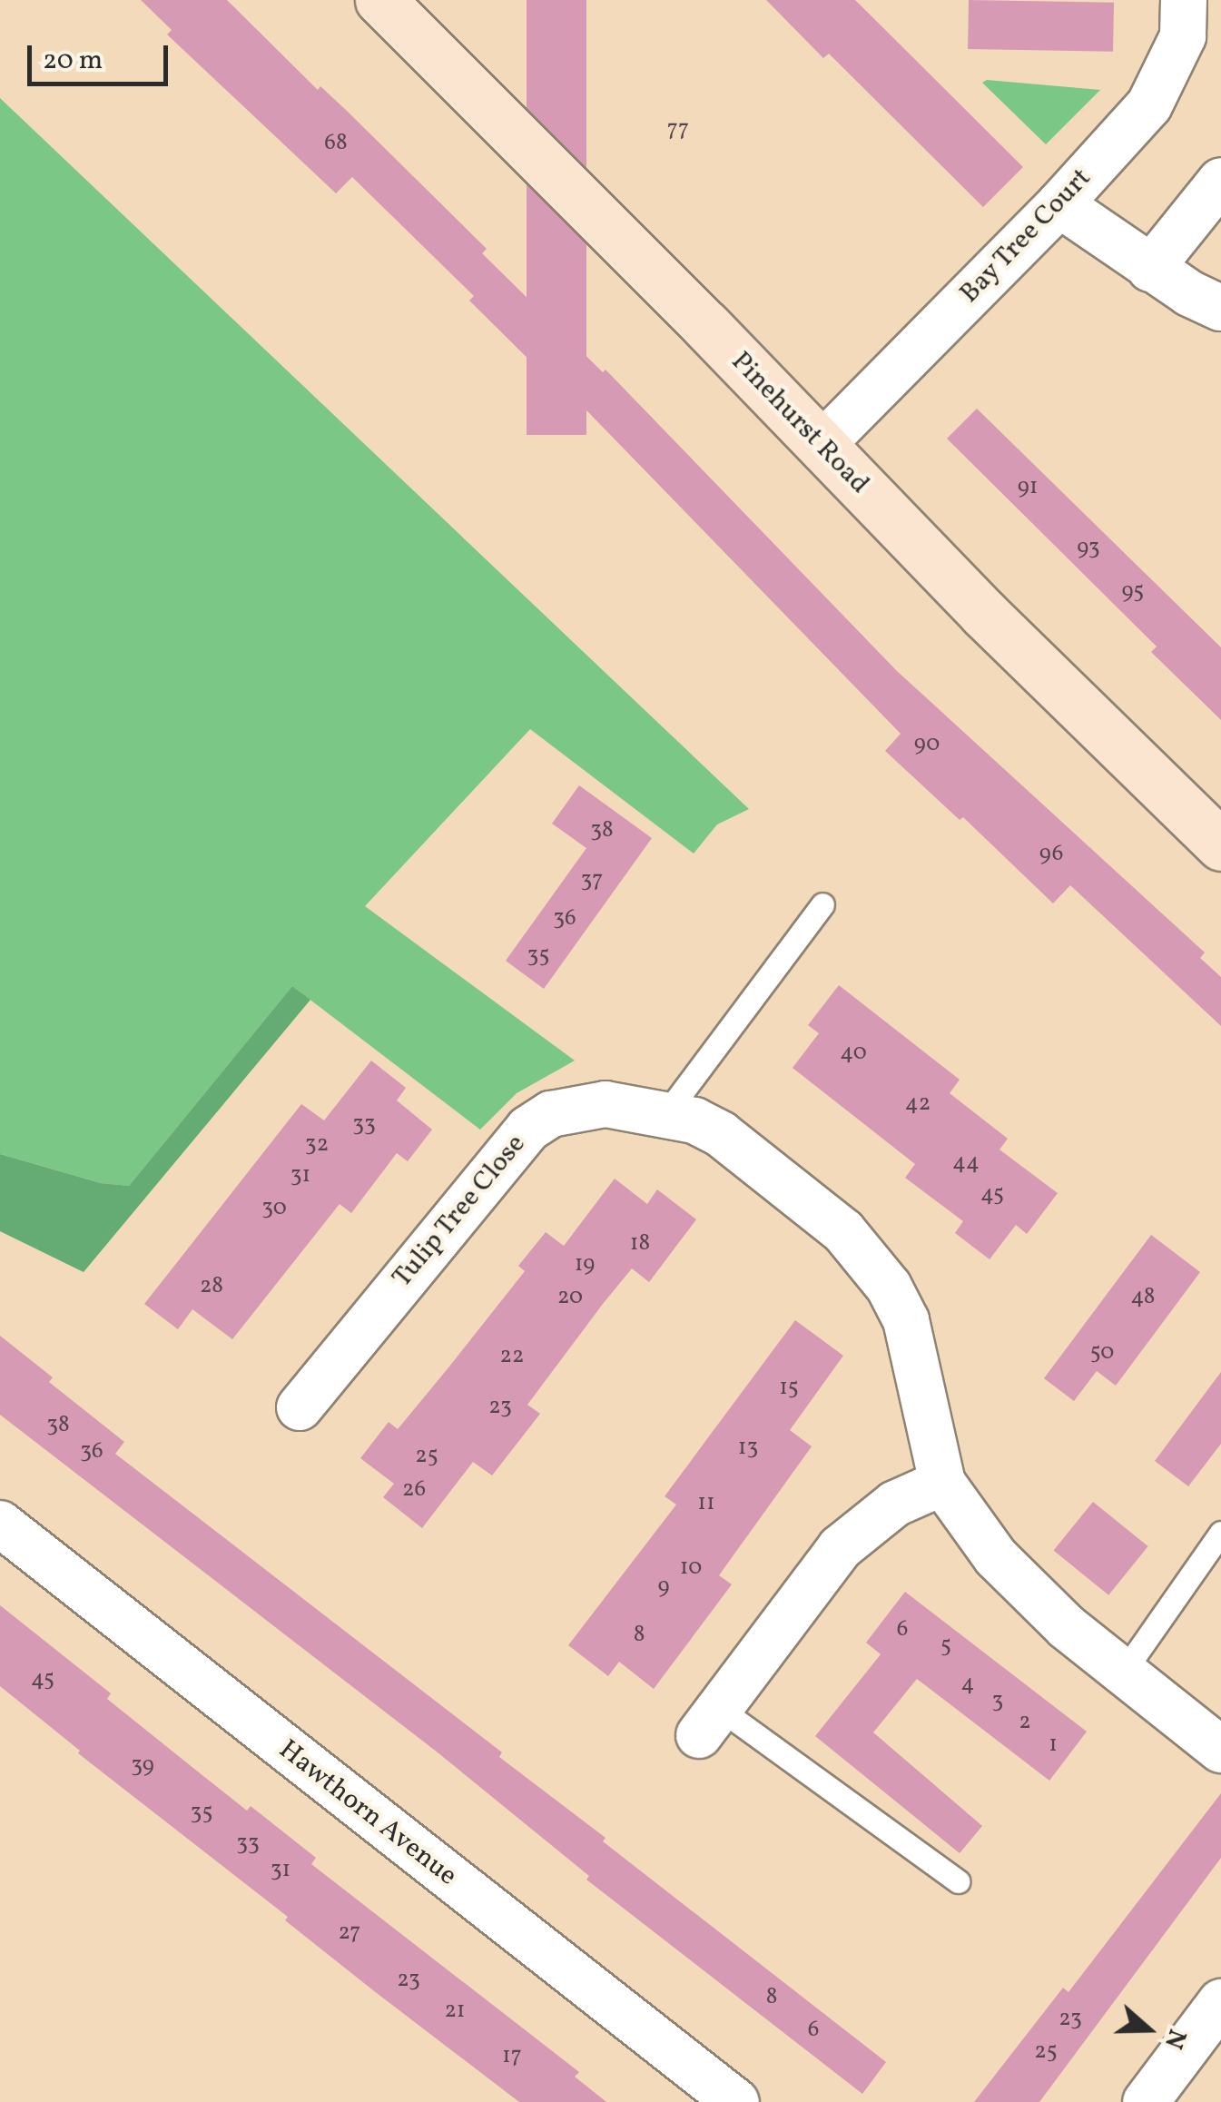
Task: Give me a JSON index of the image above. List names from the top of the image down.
{
  "streets": {
    "street": [
      "Bay Tree Court",
      "Pinehurst Road",
      "Tulip Tree Close",
      "Hawthorn Avenue"
    ]
  },
  "crossings": [
    ["Bay Tree Court", "Pinehurst Road"]
  ],
  "house_numbers": [
    "77",
    "68",
    "91",
    "93",
    "95",
    "90",
    "38",
    "96",
    "37",
    "36",
    "35",
    "40",
    "42",
    "33",
    "32",
    "44",
    "31",
    "45",
    "30",
    "18",
    "19",
    "28",
    "20",
    "48",
    "50",
    "22",
    "15",
    "23",
    "38",
    "13",
    "36",
    "25",
    "26",
    "11",
    "10",
    "9",
    "6",
    "8",
    "5",
    "45",
    "4",
    "3",
    "2",
    "1",
    "39",
    "35",
    "33",
    "31",
    "27",
    "23",
    "8",
    "21",
    "23",
    "6",
    "25",
    "17"
  ],
  "scale_bar": "20 m",
  "north": "right"
}
